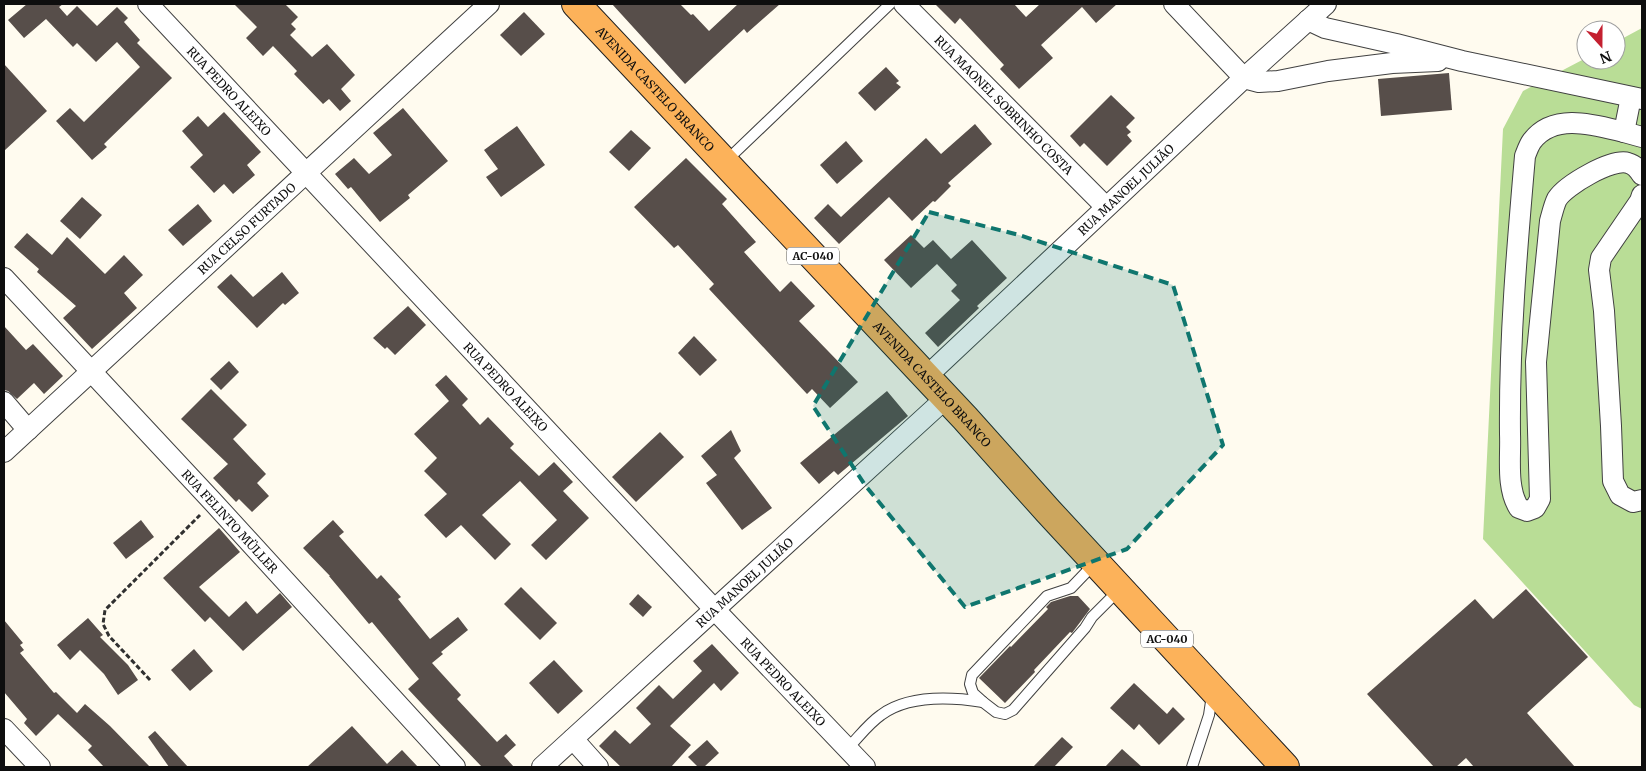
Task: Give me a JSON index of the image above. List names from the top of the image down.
{
  "streets": {
    "highway": ["AVENIDA CASTELO BRANCO", "AC-040"],
    "street": [
      "RUA PEDRO ALEIXO",
      "RUA MAONEL SOBRINHO COSTA",
      "RUA MANOEL JULIÃO",
      "RUA CELSO FURTADO",
      "RUA FELINTO MÜLLER"
    ]
  },
  "crossings": [
    ["AVENIDA CASTELO BRANCO", "RUA MANOEL JULIÃO"],
    ["RUA PEDRO ALEIXO", "RUA MANOEL JULIÃO"],
    ["RUA PEDRO ALEIXO", "RUA CELSO FURTADO"],
    ["RUA MAONEL SOBRINHO COSTA", "RUA MANOEL JULIÃO"],
    ["RUA CELSO FURTADO", "RUA FELINTO MÜLLER"]
  ],
  "north": "bottom"
}
